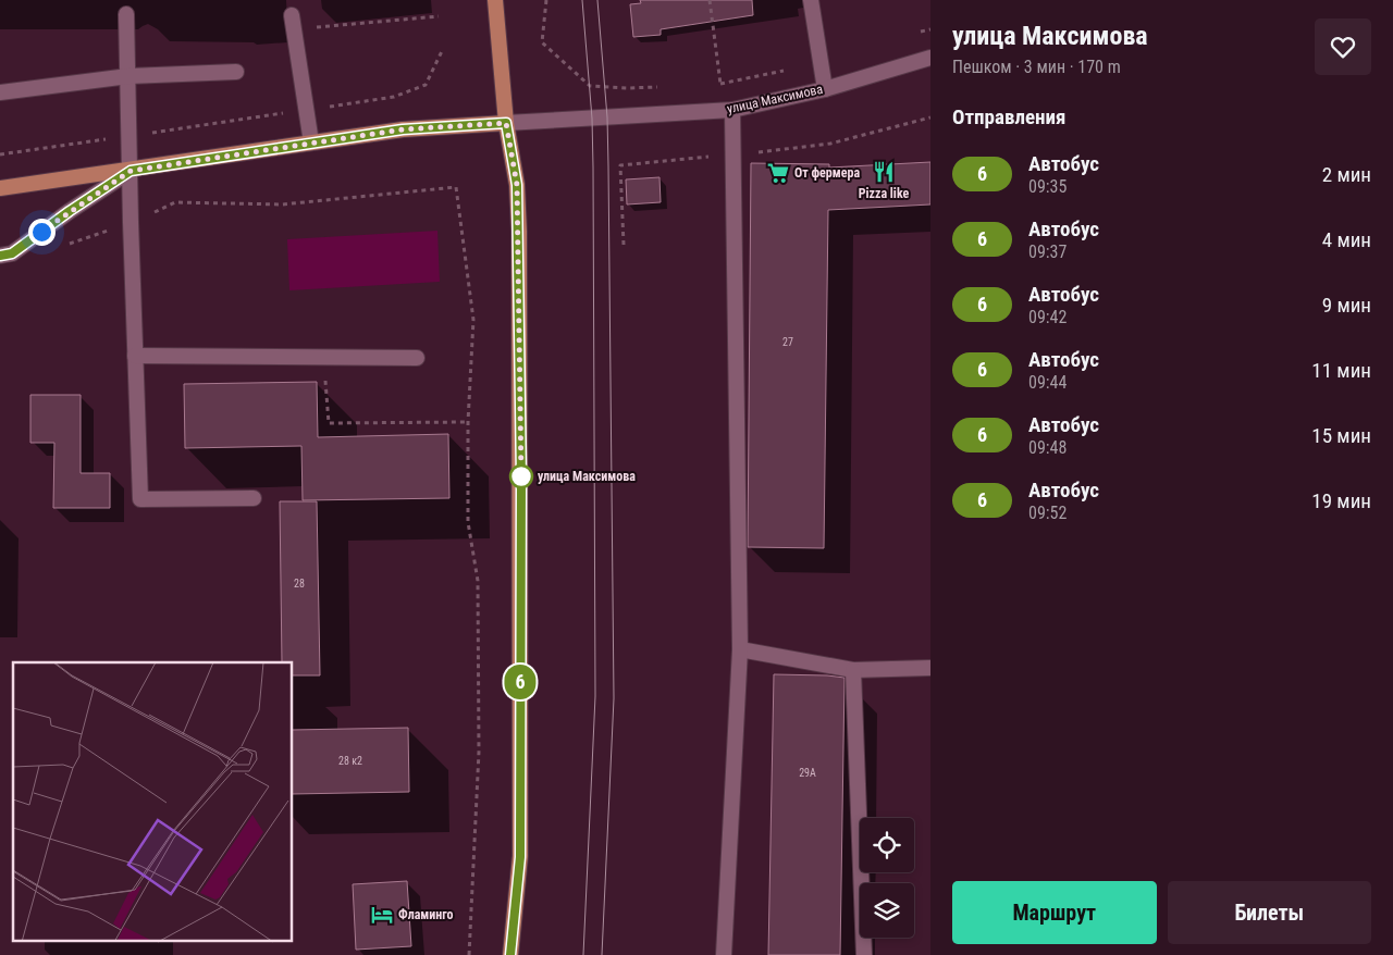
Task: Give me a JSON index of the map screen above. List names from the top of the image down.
{
  "streets": {
    "main road": ["улица Максимова"]
  },
  "places": {
    "restaurant": ["Pizza like"],
    "supermarket": ["От фермера"],
    "other": ["улица Максимова"],
    "hotel": ["Фламинго"]
  },
  "lines": ["bus line 6"],
  "house_numbers": [
    "27",
    "28",
    "28 к2",
    "29А"
  ],
  "page": {
    "on_map": "6",
    "heading": [
      ["улица Максимова", "Пешком · 3 мин · 170 m"],
      "Отправления"
    ],
    "list": [
      {
        "mark": "6",
        "name": "Автобус",
        "note": "09:35",
        "value": "2 мин"
      },
      {
        "mark": "6",
        "name": "Автобус",
        "note": "09:37",
        "value": "4 мин"
      },
      {
        "mark": "6",
        "name": "Автобус",
        "note": "09:42",
        "value": "9 мин"
      },
      {
        "mark": "6",
        "name": "Автобус",
        "note": "09:44",
        "value": "11 мин"
      },
      {
        "mark": "6",
        "name": "Автобус",
        "note": "09:48",
        "value": "15 мин"
      },
      {
        "mark": "6",
        "name": "Автобус",
        "note": "09:52",
        "value": "19 мин"
      }
    ],
    "buttons": ["Маршрут", "Билеты"]
  }
}
